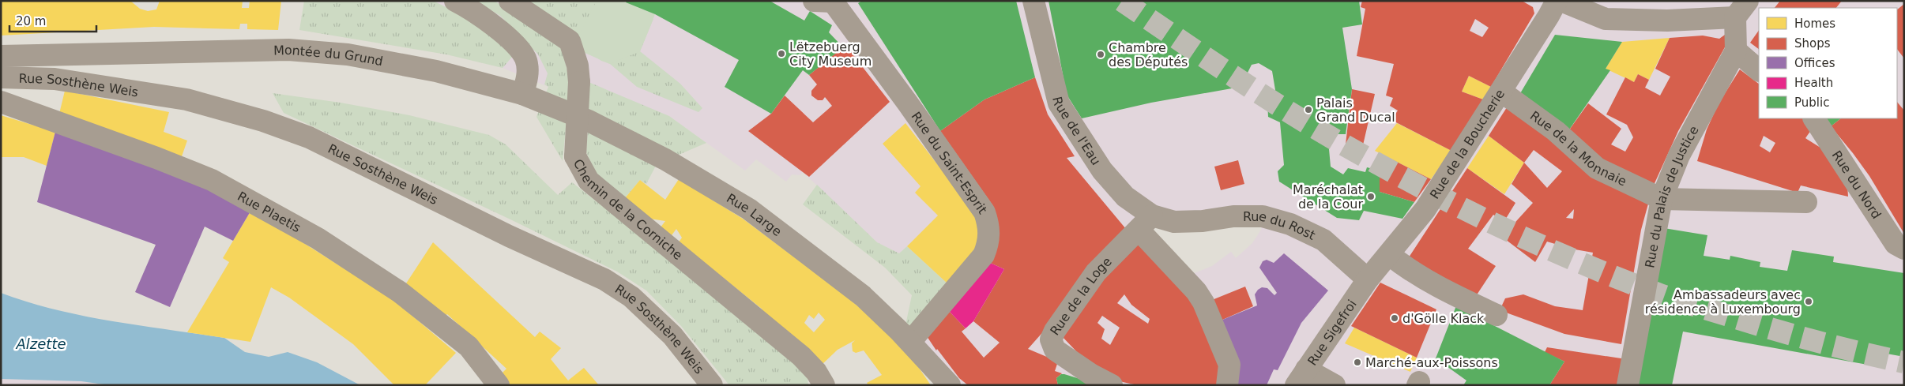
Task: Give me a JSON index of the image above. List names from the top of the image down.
{
  "streets": {
    "street": [
      "Montée du Grund",
      "Rue Sosthène Weis",
      "Rue de l'Eau",
      "Rue de la Boucherie",
      "Rue de la Monnaie",
      "Rue du Saint-Esprit",
      "Rue du Nord",
      "Rue du Palais de Justice",
      "Chemin de la Corniche",
      "Rue Plaetis",
      "Rue Large",
      "Rue du Rost",
      "Rue de la Loge",
      "Rue Sigefroi"
    ]
  },
  "crossings": [
    ["Montée du Grund", "Rue Large"],
    ["Rue de l'Eau", "Rue du Rost"],
    ["Rue de l'Eau", "Rue de la Loge"],
    ["Rue de la Boucherie", "Rue de la Monnaie"],
    ["Rue de la Boucherie", "Rue du Rost"],
    ["Rue de la Boucherie", "Rue Sigefroi"],
    ["Rue de la Monnaie", "Rue du Palais de Justice"],
    ["Rue du Saint-Esprit", "Rue Large"],
    ["Rue du Rost", "Rue Sigefroi"]
  ],
  "water": ["Alzette"],
  "places": [
    "Lëtzebuerg City Museum",
    "Chambre des Députés",
    "Palais Grand Ducal",
    "Maréchalat de la Cour",
    "Ambassadeurs avec résidence à Luxembourg",
    "d'Gölle Klack",
    "Marché-aux-Poissons"
  ],
  "legend": [
    "Homes",
    "Shops",
    "Offices",
    "Health",
    "Public"
  ],
  "scale_bar": "20 m"
}
